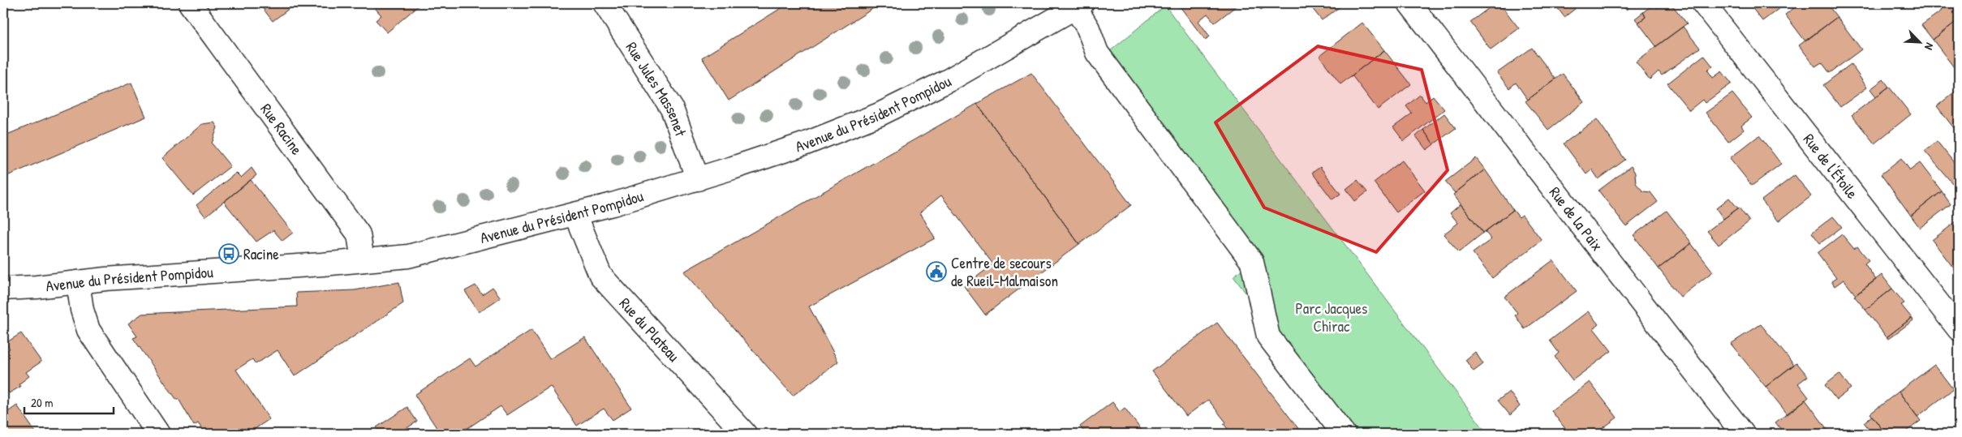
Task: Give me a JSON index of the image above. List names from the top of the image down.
{
  "streets": {
    "street": [
      "Rue Jules Massenet",
      "Avenue du Président Pompidou",
      "Rue Racine",
      "Rue de l'Étoile",
      "Rue de la Paix",
      "Rue du Plateau"
    ]
  },
  "crossings": [
    ["Rue Jules Massenet", "Avenue du Président Pompidou"],
    ["Avenue du Président Pompidou", "Rue Racine"],
    ["Avenue du Président Pompidou", "Rue du Plateau"]
  ],
  "parks": ["Parc Jacques Chirac"],
  "places": {
    "bus stop": ["Racine"],
    "public building": ["Centre de secours de Rueil-Malmaison"]
  },
  "scale_bar": "20 m",
  "north": "bottom right"
}
